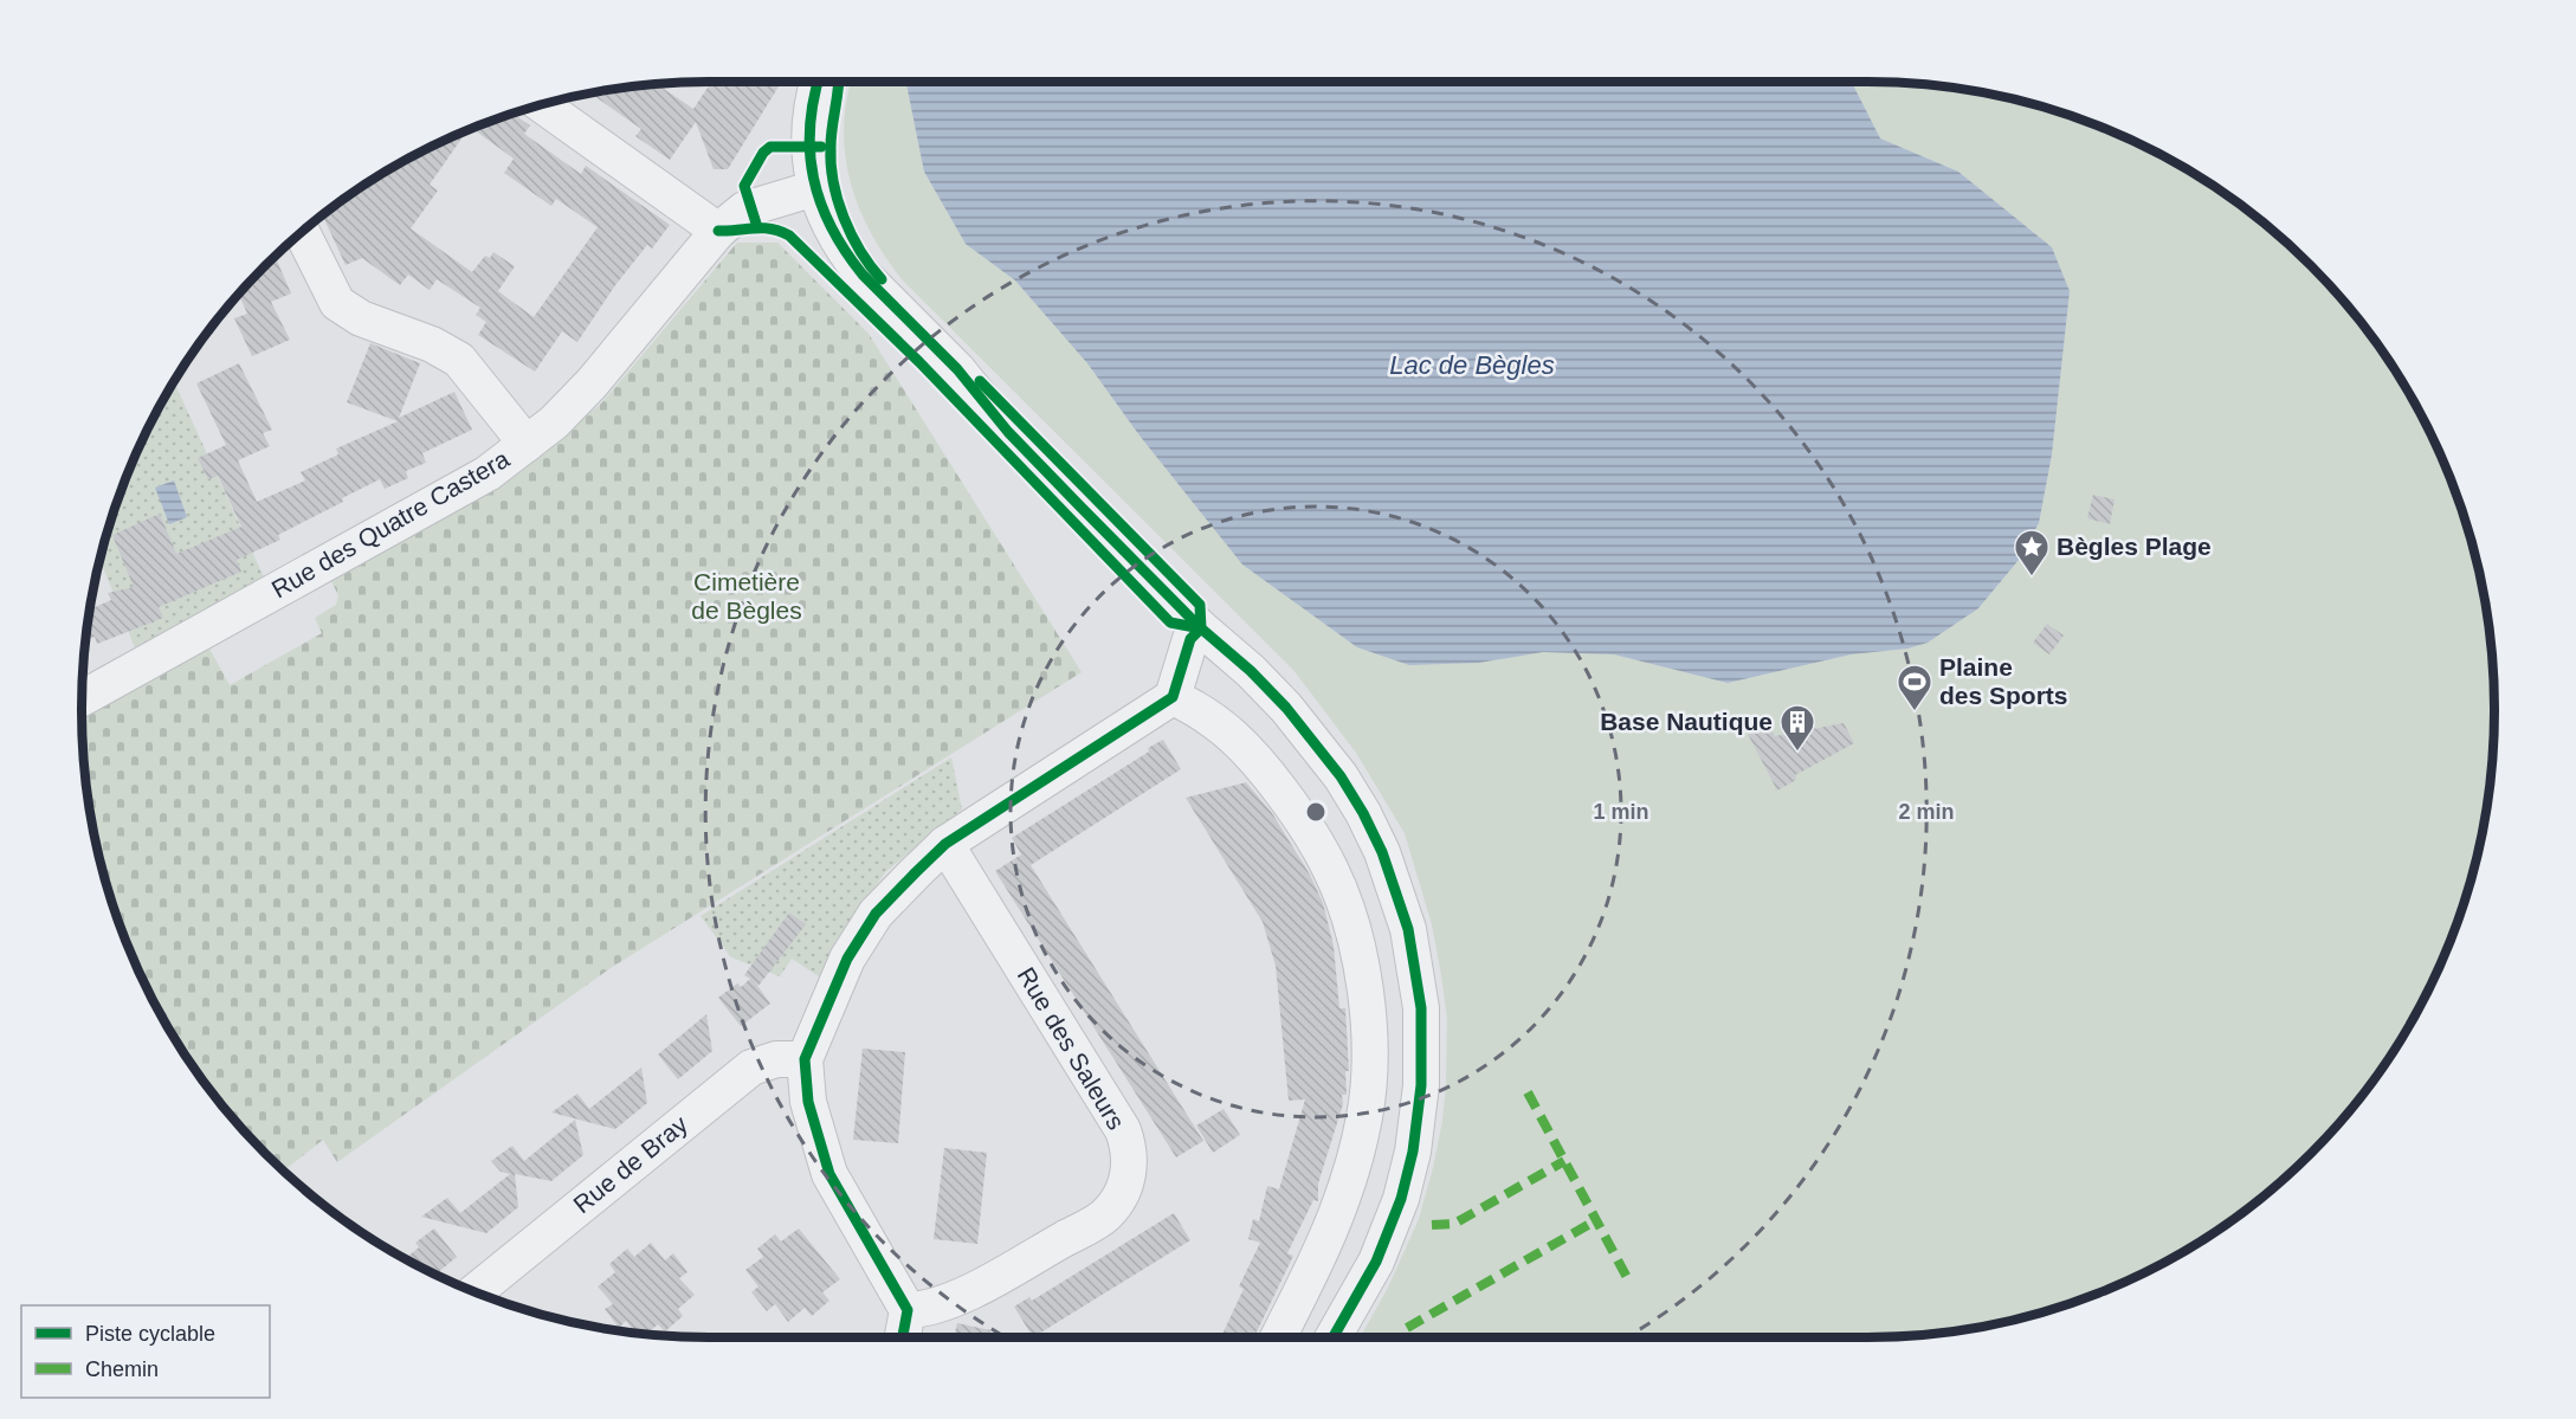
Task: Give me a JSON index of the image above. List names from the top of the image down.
{
  "streets": {
    "street": ["Rue des Quatre Castera", "Rue des Saleurs", "Rue de Bray"]
  },
  "water": ["Lac de Bègles"],
  "parks": ["Cimetière de Bègles"],
  "places": {
    "place": ["Bègles Plage"],
    "sports": ["Plaine des Sports"],
    "building": ["Base Nautique"]
  },
  "legend": ["Piste cyclable", "Chemin"],
  "rings": ["1 min", "2 min"]
}
